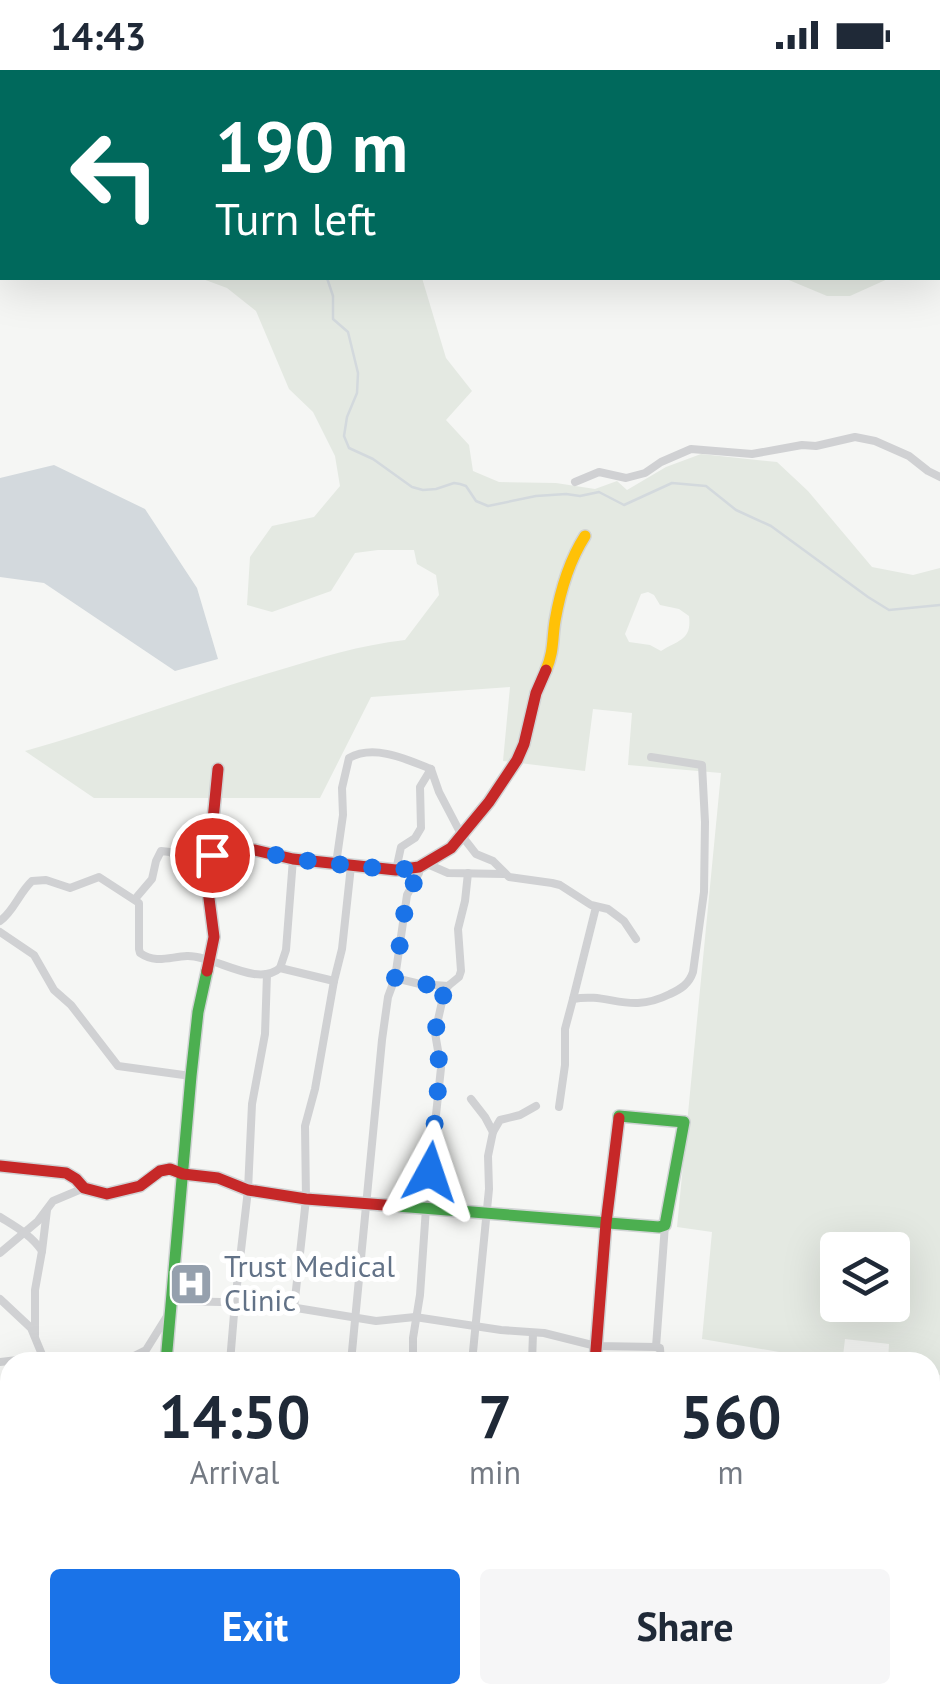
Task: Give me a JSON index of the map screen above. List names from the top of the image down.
{
  "places": {
    "hospital": ["Trust Medical Clinic"]
  },
  "page": {
    "status": "14:43",
    "turn": ["190 m", "Turn left"],
    "eta": [
      "14:50",
      "Arrival",
      "7",
      "min",
      "560",
      "m"
    ],
    "buttons": ["Exit", "Share"]
  }
}
